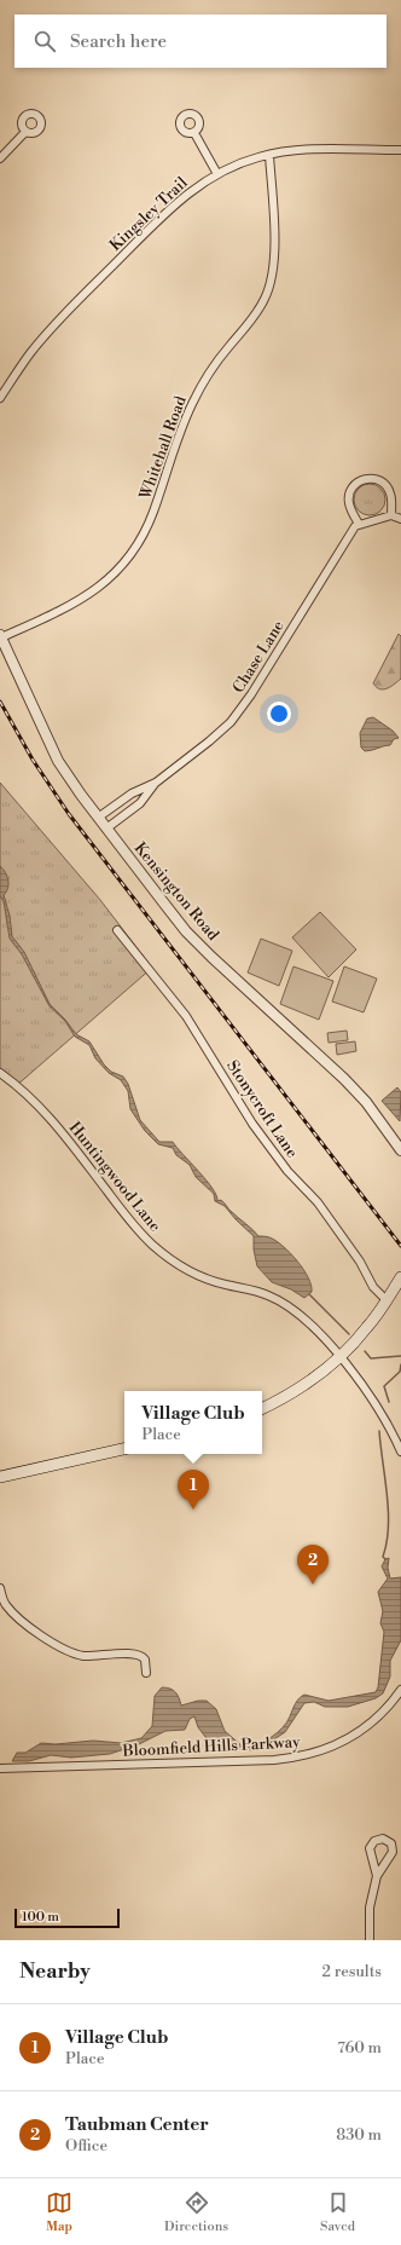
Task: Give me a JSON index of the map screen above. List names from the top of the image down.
{
  "streets": {
    "street": [
      "Kingsley Trail",
      "Whitehall Road",
      "Chase Lane",
      "Kensington Road",
      "Stonycroft Lane",
      "Huntingwood Lane",
      "Bloomfield Hills Parkway"
    ]
  },
  "crossings": [
    ["Kingsley Trail", "Whitehall Road"],
    ["Whitehall Road", "Kensington Road"],
    ["Chase Lane", "Kensington Road"]
  ],
  "scale_bar": "100 m",
  "page": {
    "search": "Search here",
    "popup": ["Village Club", "Place"],
    "pins": ["1", "2"],
    "scale": "100 m",
    "heading": ["Nearby", "2 results"],
    "list": [
      {
        "mark": "1",
        "name": "Village Club",
        "note": "Place",
        "value": "760 m"
      },
      {
        "mark": "2",
        "name": "Taubman Center",
        "note": "Office",
        "value": "830 m"
      }
    ],
    "nav": ["Map", "Directions", "Saved"]
  }
}
